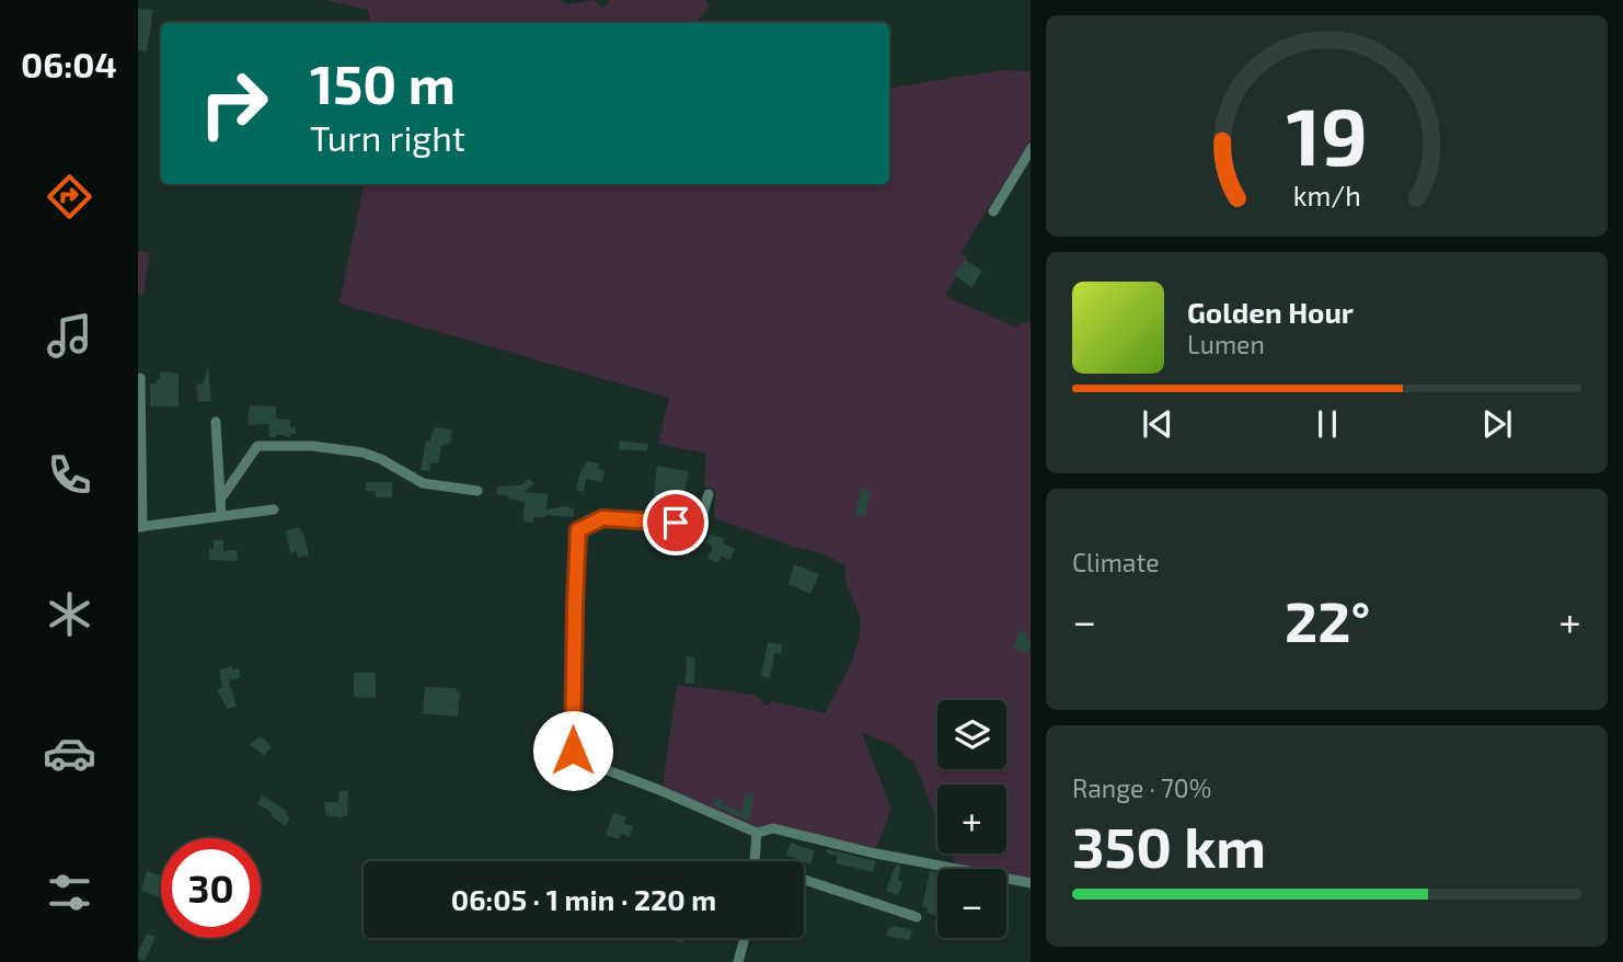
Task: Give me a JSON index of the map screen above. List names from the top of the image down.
{
  "page": {
    "tabs": "06:04",
    "turn": ["150 m", "Turn right"],
    "song": ["Golden Hour", "Lumen"],
    "tile": [
      "Climate",
      ["Range · 70%", "350 km"]
    ],
    "heat": ["−", "22°", "+"],
    "map_buttons": ["+", "−"],
    "limit": "30",
    "trip": "06:05 · 1 min · 220 m",
    "gauge": ["19", "km/h"]
  }
}
